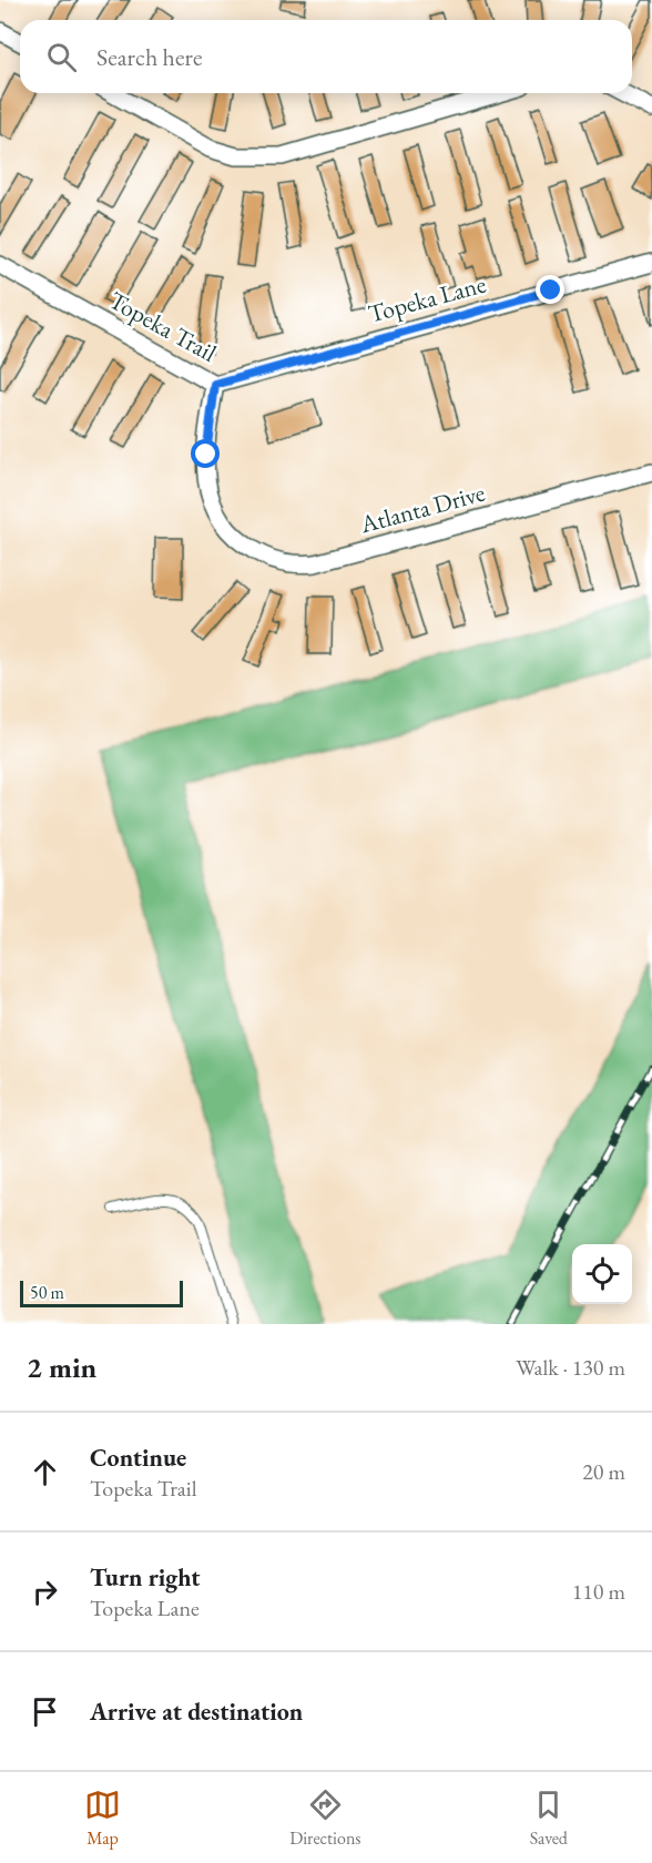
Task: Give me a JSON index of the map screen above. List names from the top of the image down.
{
  "streets": {
    "street": ["Topeka Lane", "Topeka Trail", "Atlanta Drive"]
  },
  "crossings": [
    ["Topeka Lane", "Topeka Trail"],
    ["Topeka Trail", "Atlanta Drive"]
  ],
  "scale_bar": "50 m",
  "page": {
    "search": "Search here",
    "scale": "50 m",
    "heading": ["2 min", "Walk · 130 m"],
    "list": [
      ["Continue", "Topeka Trail", "20 m"],
      ["Turn right", "Topeka Lane", "110 m"],
      "Arrive at destination"
    ],
    "nav": ["Map", "Directions", "Saved"]
  }
}
